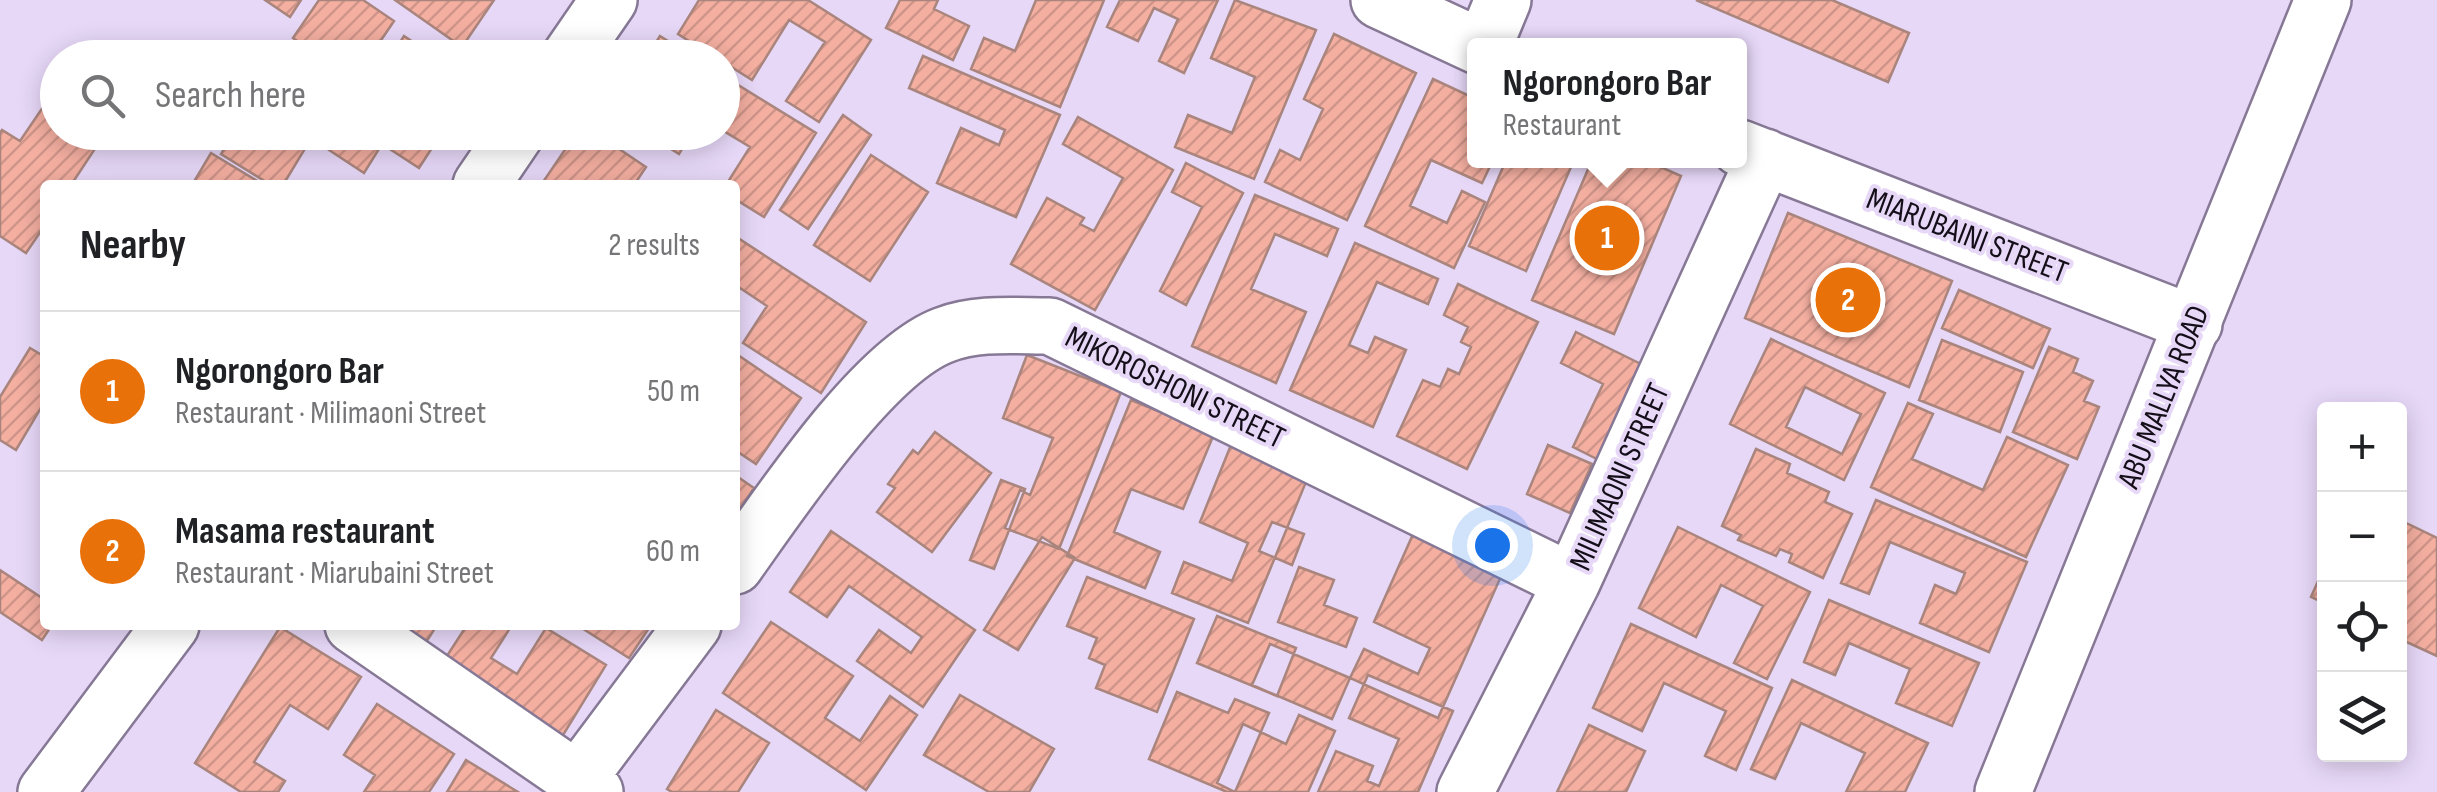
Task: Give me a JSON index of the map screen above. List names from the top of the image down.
{
  "streets": {
    "street": [
      "MIARUBAINI STREET",
      "MIKOROSHONI STREET",
      "ABU MALLYA ROAD",
      "MILIMAONI STREET"
    ]
  },
  "crossings": [
    ["MIARUBAINI STREET", "ABU MALLYA ROAD"],
    ["MIKOROSHONI STREET", "MILIMAONI STREET"]
  ],
  "page": {
    "popup": ["Ngorongoro Bar", "Restaurant"],
    "search": "Search here",
    "heading": ["Nearby", "2 results"],
    "pins": ["1", "2"],
    "list": [
      {
        "mark": "1",
        "name": "Ngorongoro Bar",
        "note": "Restaurant · Milimaoni Street",
        "value": "50 m"
      },
      {
        "mark": "2",
        "name": "Masama restaurant",
        "note": "Restaurant · Miarubaini Street",
        "value": "60 m"
      }
    ],
    "map_buttons": ["+", "−"]
  }
}
